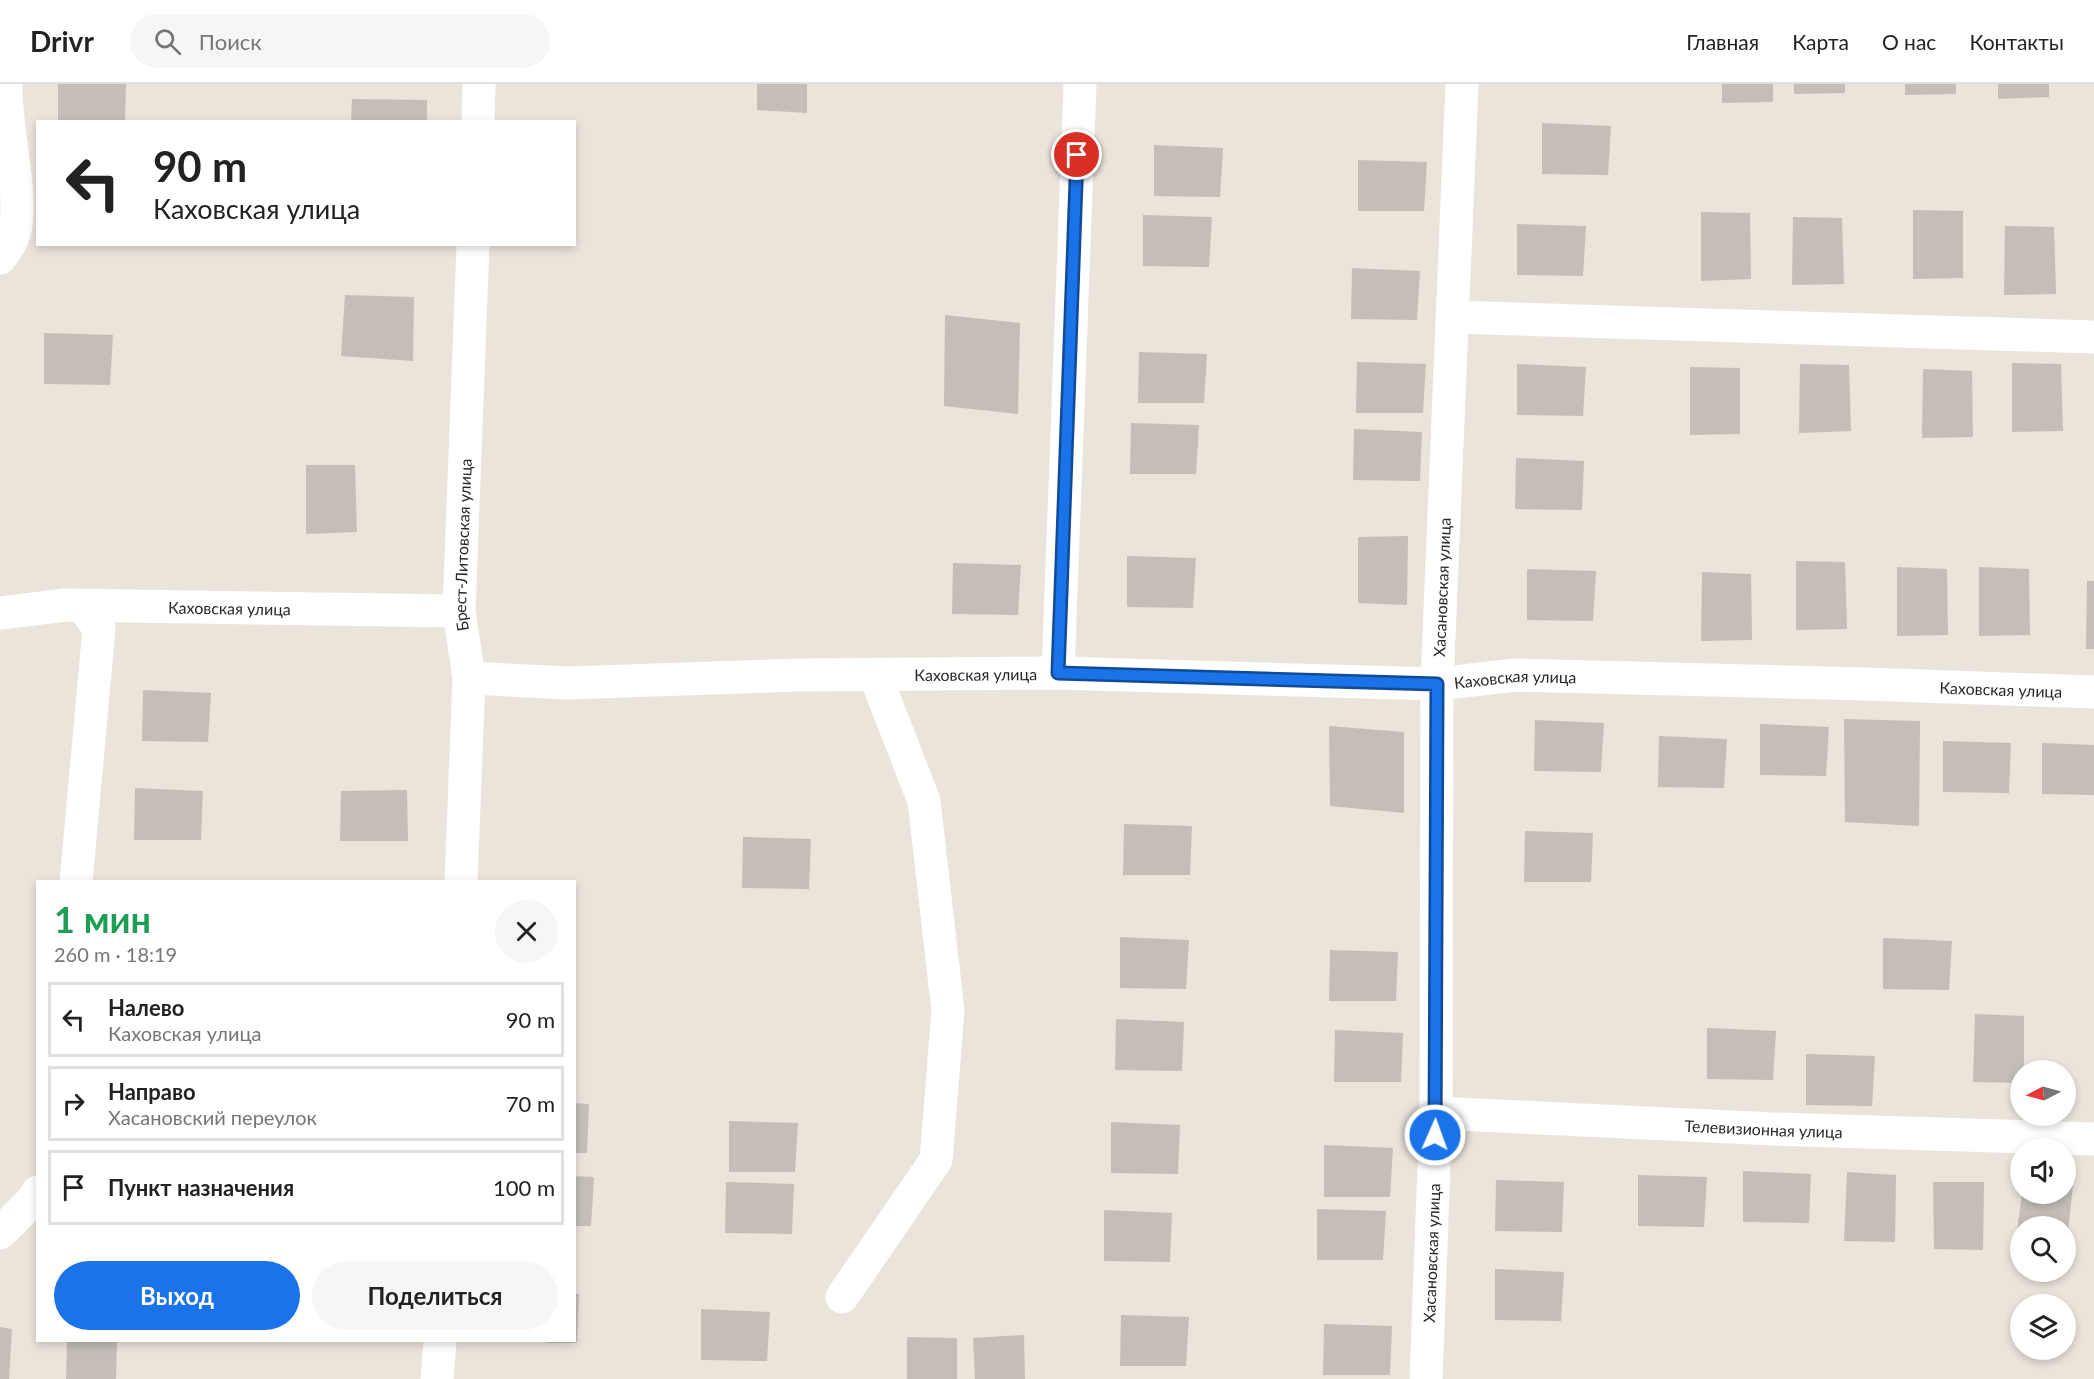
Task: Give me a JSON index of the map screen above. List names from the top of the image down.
{
  "streets": {
    "street": [
      "Брест-Литовская улица",
      "Хасановская улица",
      "Каховская улица",
      "Телевизионная улица"
    ]
  },
  "crossings": [
    ["Брест-Литовская улица", "Каховская улица"],
    ["Хасановская улица", "Каховская улица"],
    ["Хасановская улица", "Телевизионная улица"]
  ],
  "north": "left",
  "page": {
    "header": "Drivr",
    "search": "Поиск",
    "nav": [
      "Главная",
      "Карта",
      "О нас",
      "Контакты"
    ],
    "turn": ["90 m", "Каховская улица"],
    "heading": ["1 мин", "260 m · 18:19"],
    "list": [
      {
        "name": "Налево",
        "note": "Каховская улица",
        "value": "90 m"
      },
      {
        "name": "Направо",
        "note": "Хасановский переулок",
        "value": "70 m"
      },
      {
        "name": "Пункт назначения",
        "value": "100 m"
      }
    ],
    "buttons": ["Выход", "Поделиться"]
  }
}
